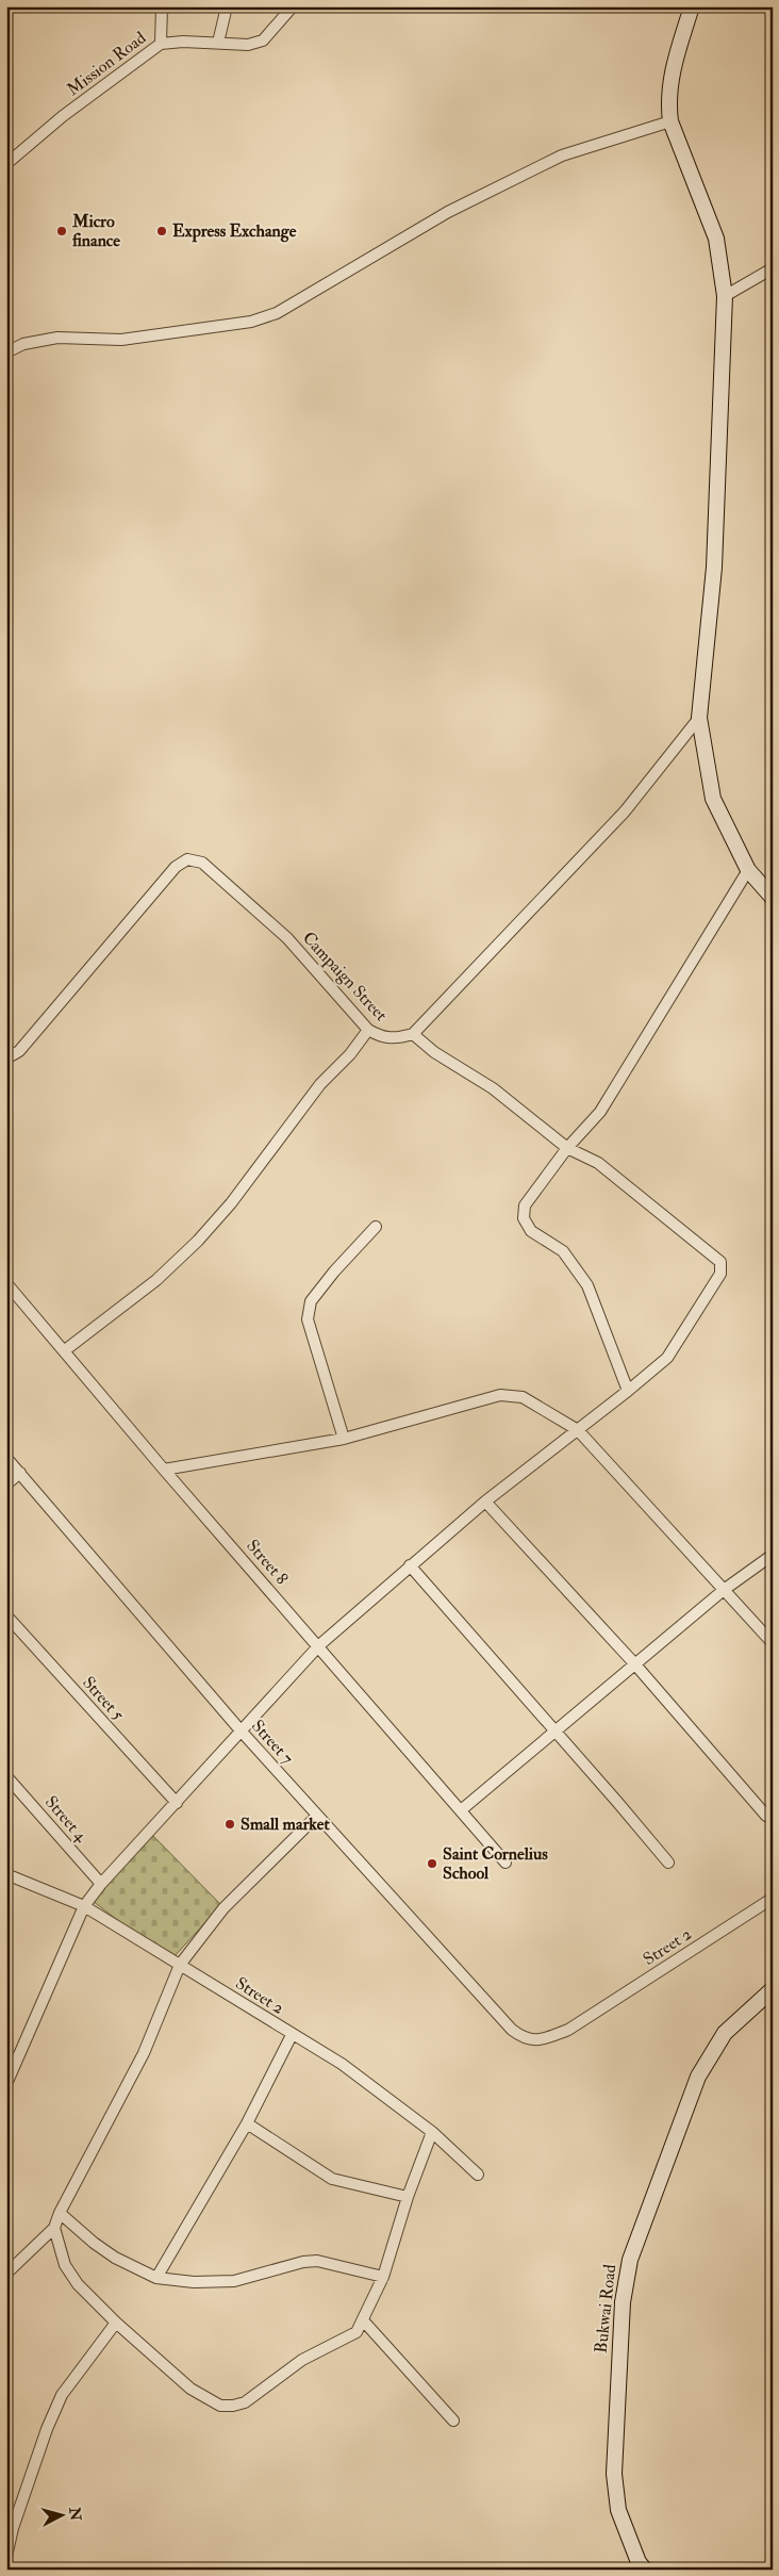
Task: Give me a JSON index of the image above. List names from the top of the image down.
{
  "streets": {
    "street": [
      "Mission Road",
      "Campaign Street",
      "Street 8",
      "Street 5",
      "Street 7",
      "Street 4",
      "Street 2",
      "Bukwai Road"
    ]
  },
  "crossings": [
    ["Street 7", "Street 2"]
  ],
  "places": [
    "Micro finance",
    "Express Exchange",
    "Small market",
    "Saint Cornelius School"
  ],
  "north": "right"
}
